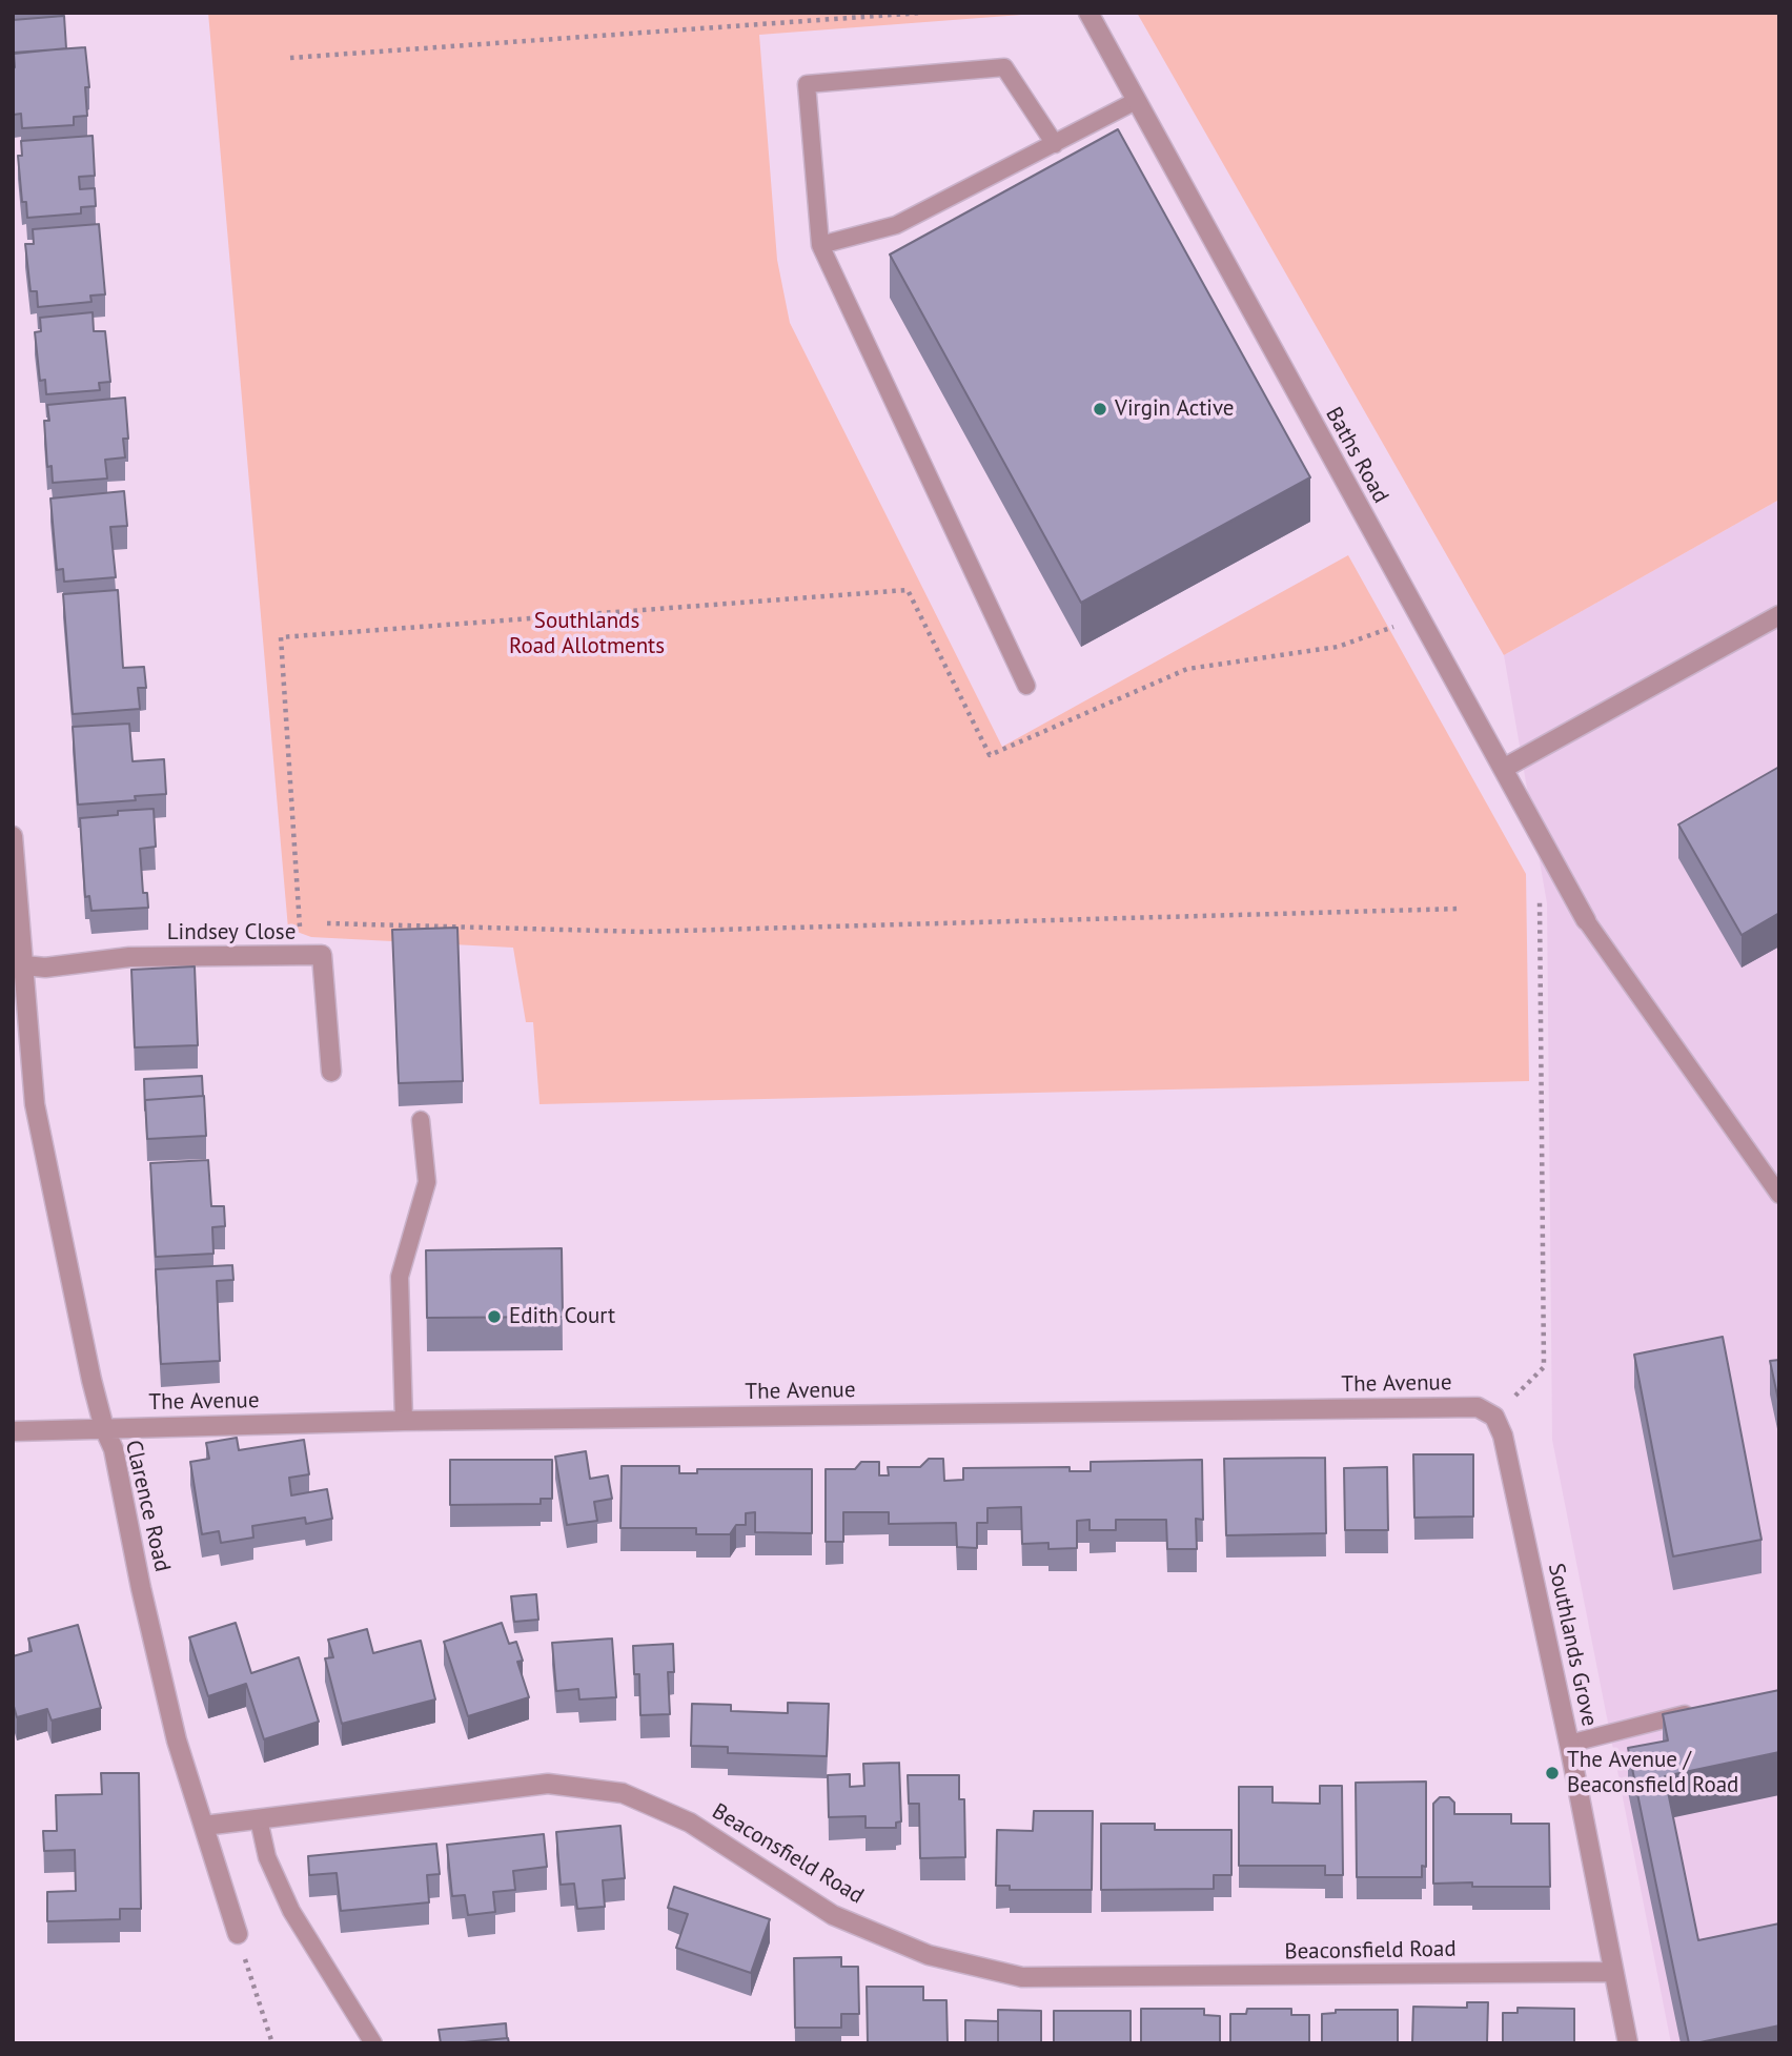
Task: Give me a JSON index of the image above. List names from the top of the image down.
{
  "streets": {
    "street": [
      "Baths Road",
      "Lindsey Close",
      "The Avenue",
      "Clarence Road",
      "Southlands Grove",
      "Beaconsfield Road"
    ]
  },
  "crossings": [
    ["Lindsey Close", "Clarence Road"],
    ["The Avenue", "Clarence Road"],
    ["The Avenue", "Southlands Grove"],
    ["Clarence Road", "Beaconsfield Road"],
    ["Southlands Grove", "Beaconsfield Road"]
  ],
  "parks": ["Southlands Road Allotments"],
  "places": ["Virgin Active", "Edith Court", "The Avenue / Beaconsfield Road"]
}
